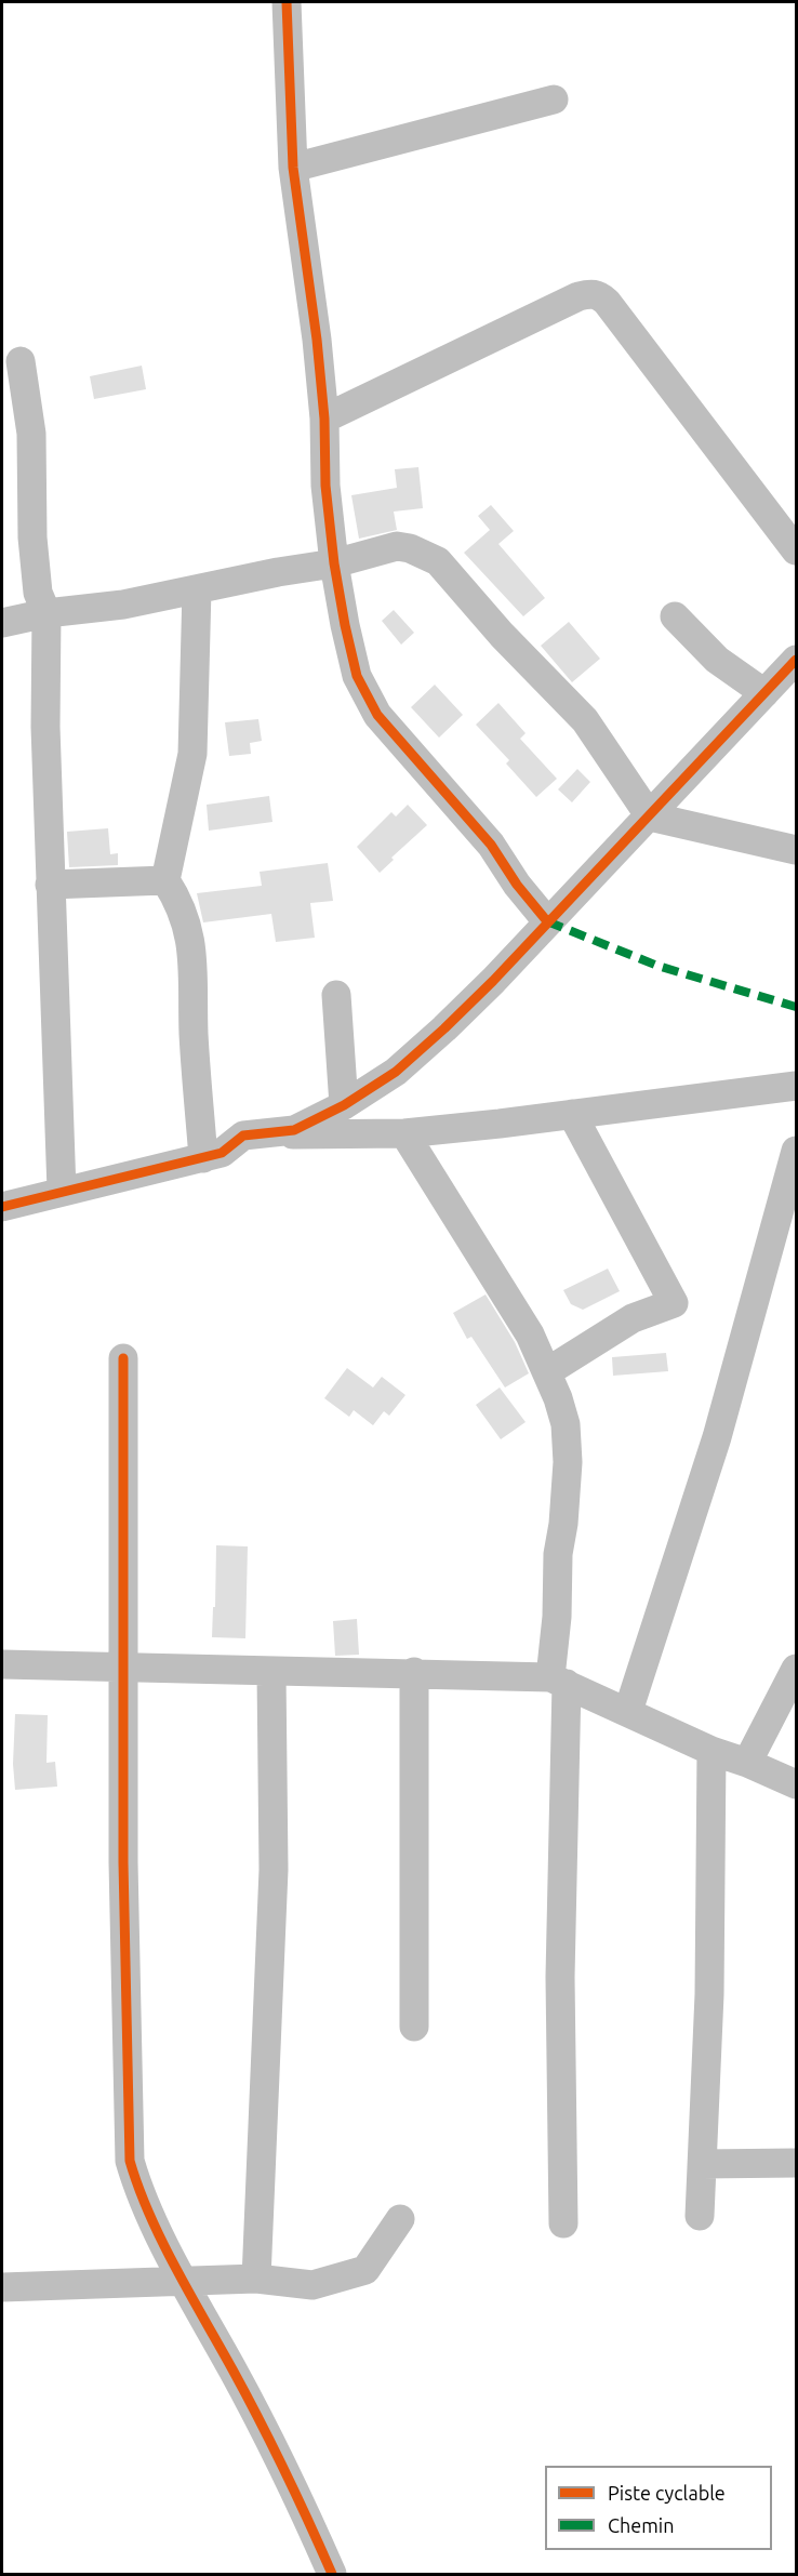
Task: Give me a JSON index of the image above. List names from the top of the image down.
{
  "legend": ["Piste cyclable", "Chemin"]
}
